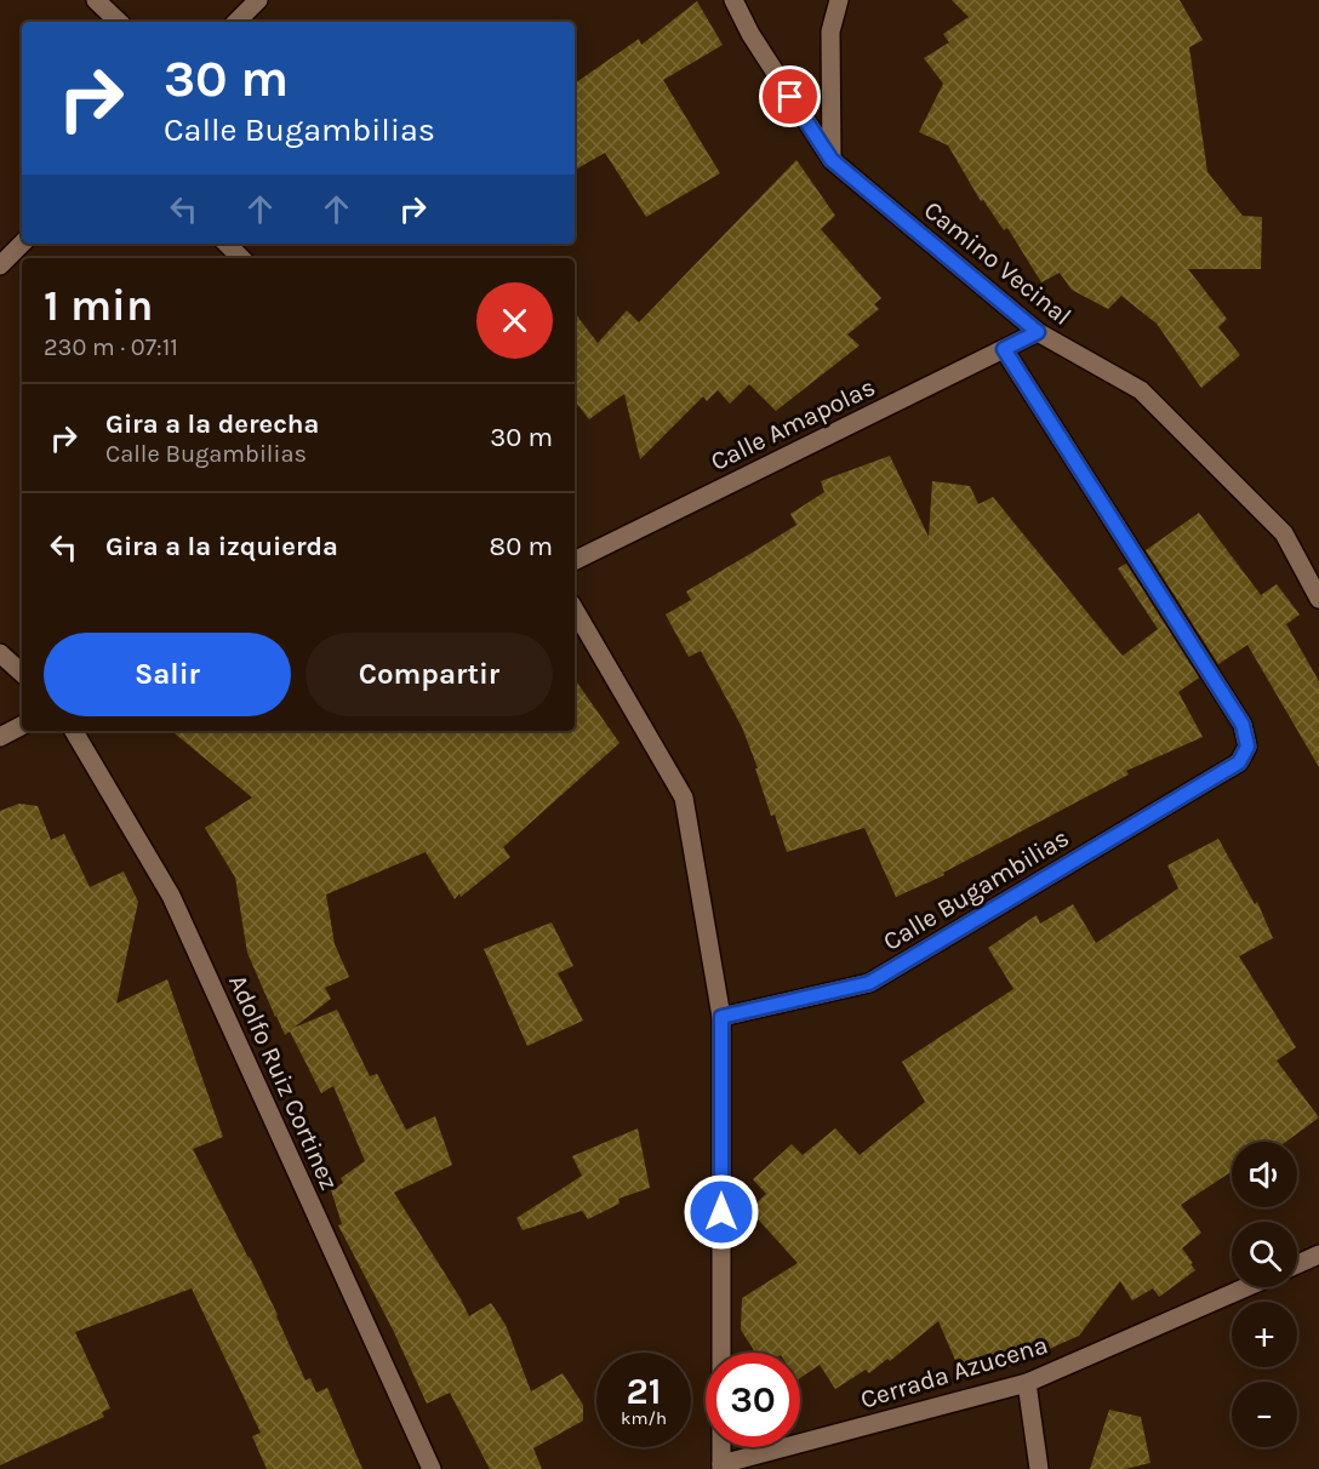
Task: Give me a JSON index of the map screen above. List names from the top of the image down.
{
  "streets": {
    "street": [
      "Camino Vecinal",
      "Calle Amapolas",
      "Calle Bugambilias",
      "Adolfo Ruiz Cortinez",
      "Cerrada Azucena"
    ]
  },
  "crossings": [
    ["Camino Vecinal", "Calle Amapolas"],
    ["Calle Amapolas", "Calle Bugambilias"]
  ],
  "page": {
    "turn": ["30 m", "Calle Bugambilias"],
    "heading": ["1 min", "230 m · 07:11"],
    "list": [
      {
        "name": "Gira a la derecha",
        "note": "Calle Bugambilias",
        "value": "30 m"
      },
      {
        "name": "Gira a la izquierda",
        "value": "80 m"
      }
    ],
    "buttons": ["Salir", "Compartir"],
    "map_buttons": ["+", "−"],
    "speed": "21 km/h",
    "limit": "30"
  }
}
